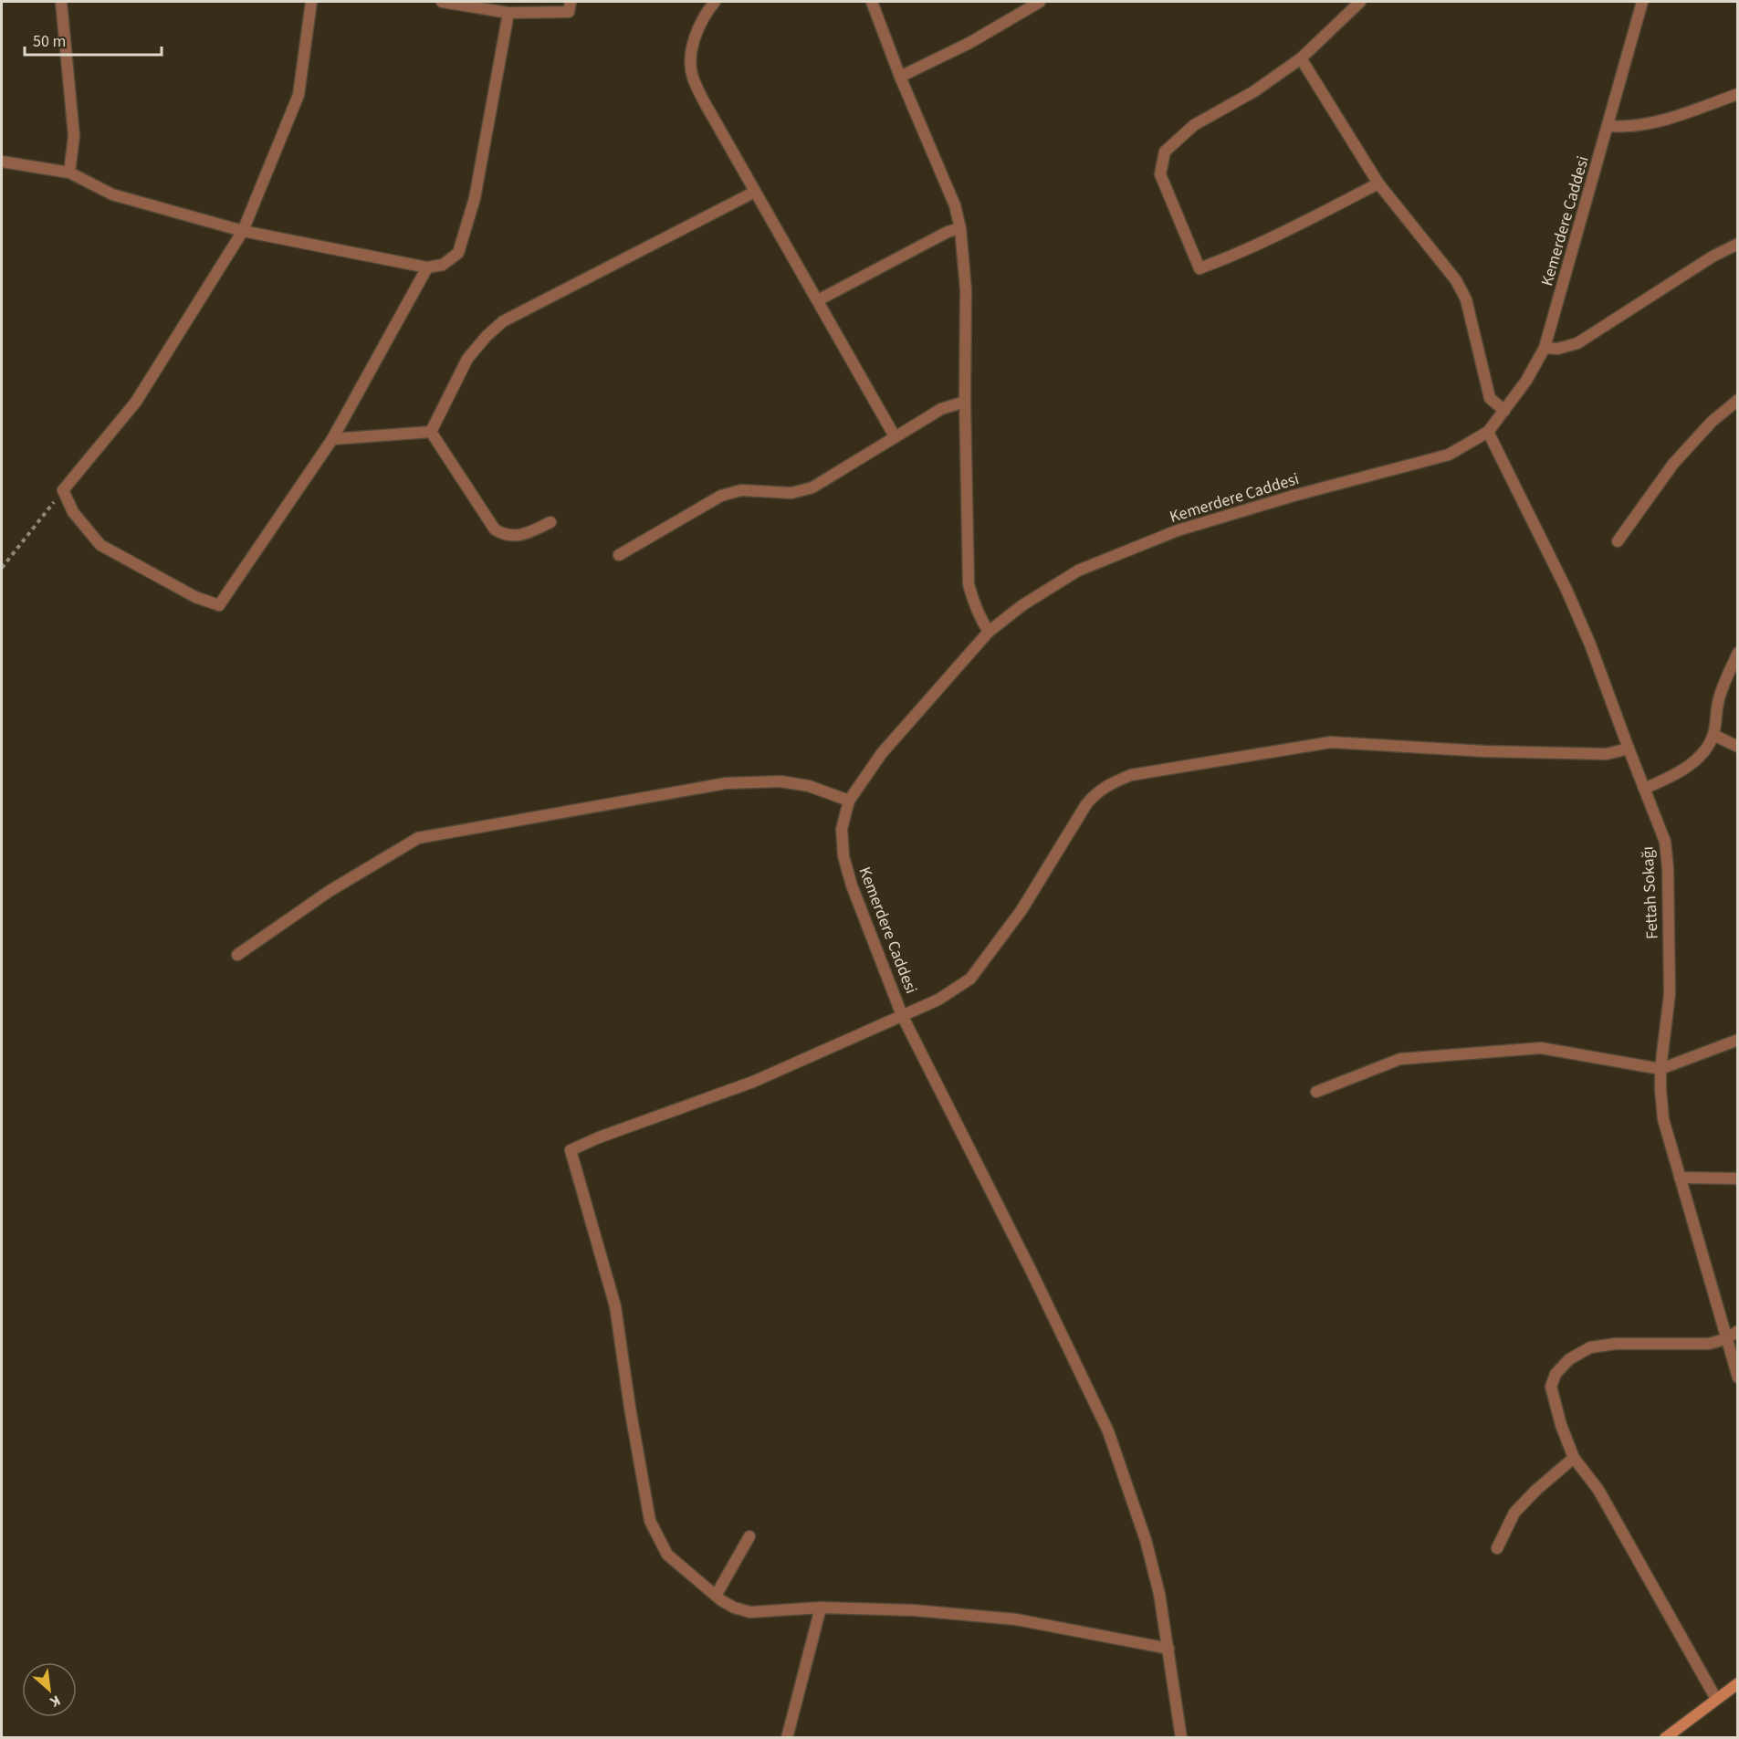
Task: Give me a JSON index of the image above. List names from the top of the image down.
{
  "streets": {
    "street": ["Kemerdere Caddesi", "Fettah Sokağı"]
  },
  "crossings": [
    ["Kemerdere Caddesi", "Fettah Sokağı"]
  ],
  "scale_bar": "50 m",
  "north": "bottom right"
}
